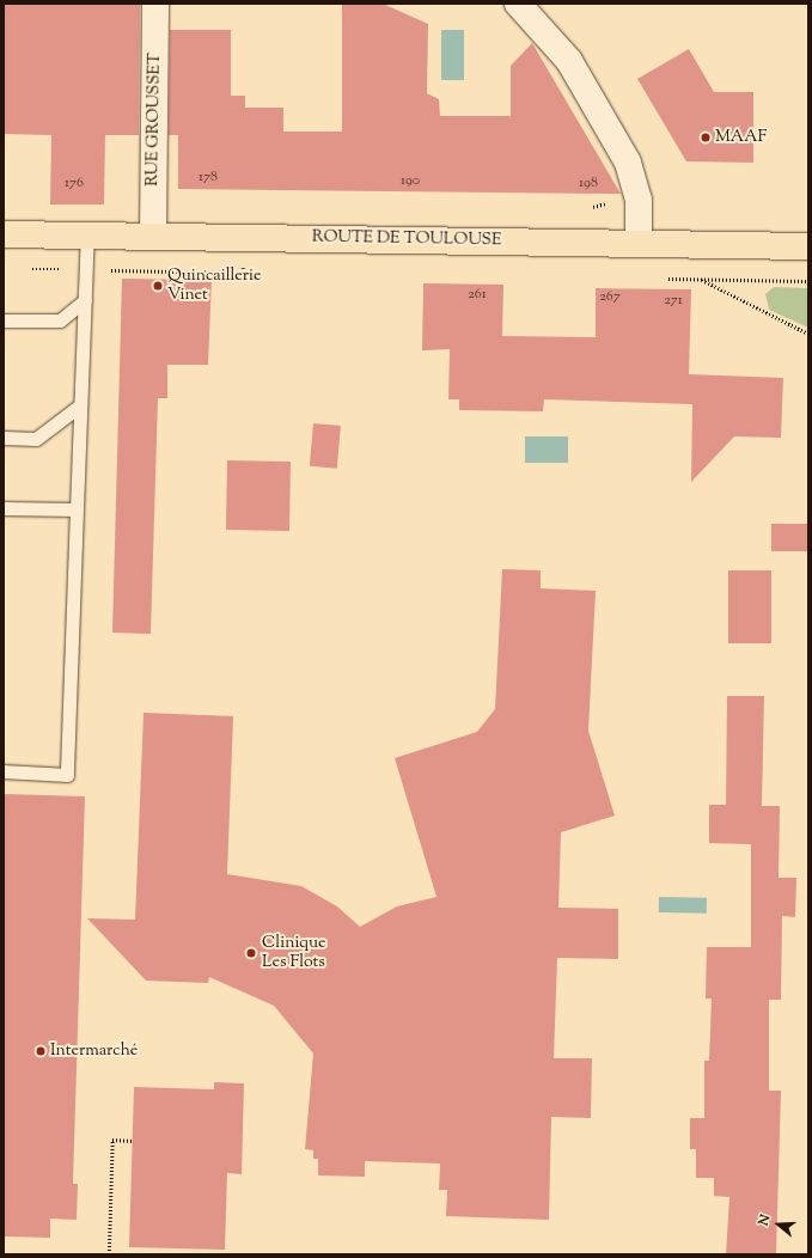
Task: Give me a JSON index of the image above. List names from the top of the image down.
{
  "streets": {
    "main road": ["ROUTE DE TOULOUSE"],
    "street": ["RUE GROUSSET"]
  },
  "crossings": [
    ["RUE GROUSSET", "ROUTE DE TOULOUSE"]
  ],
  "places": [
    "MAAF",
    "Quincaillerie Vinet",
    "Clinique Les Flots",
    "Intermarché"
  ],
  "house_numbers": [
    "178",
    "190",
    "176",
    "198",
    "261",
    "267",
    "271"
  ],
  "north": "left"
}
